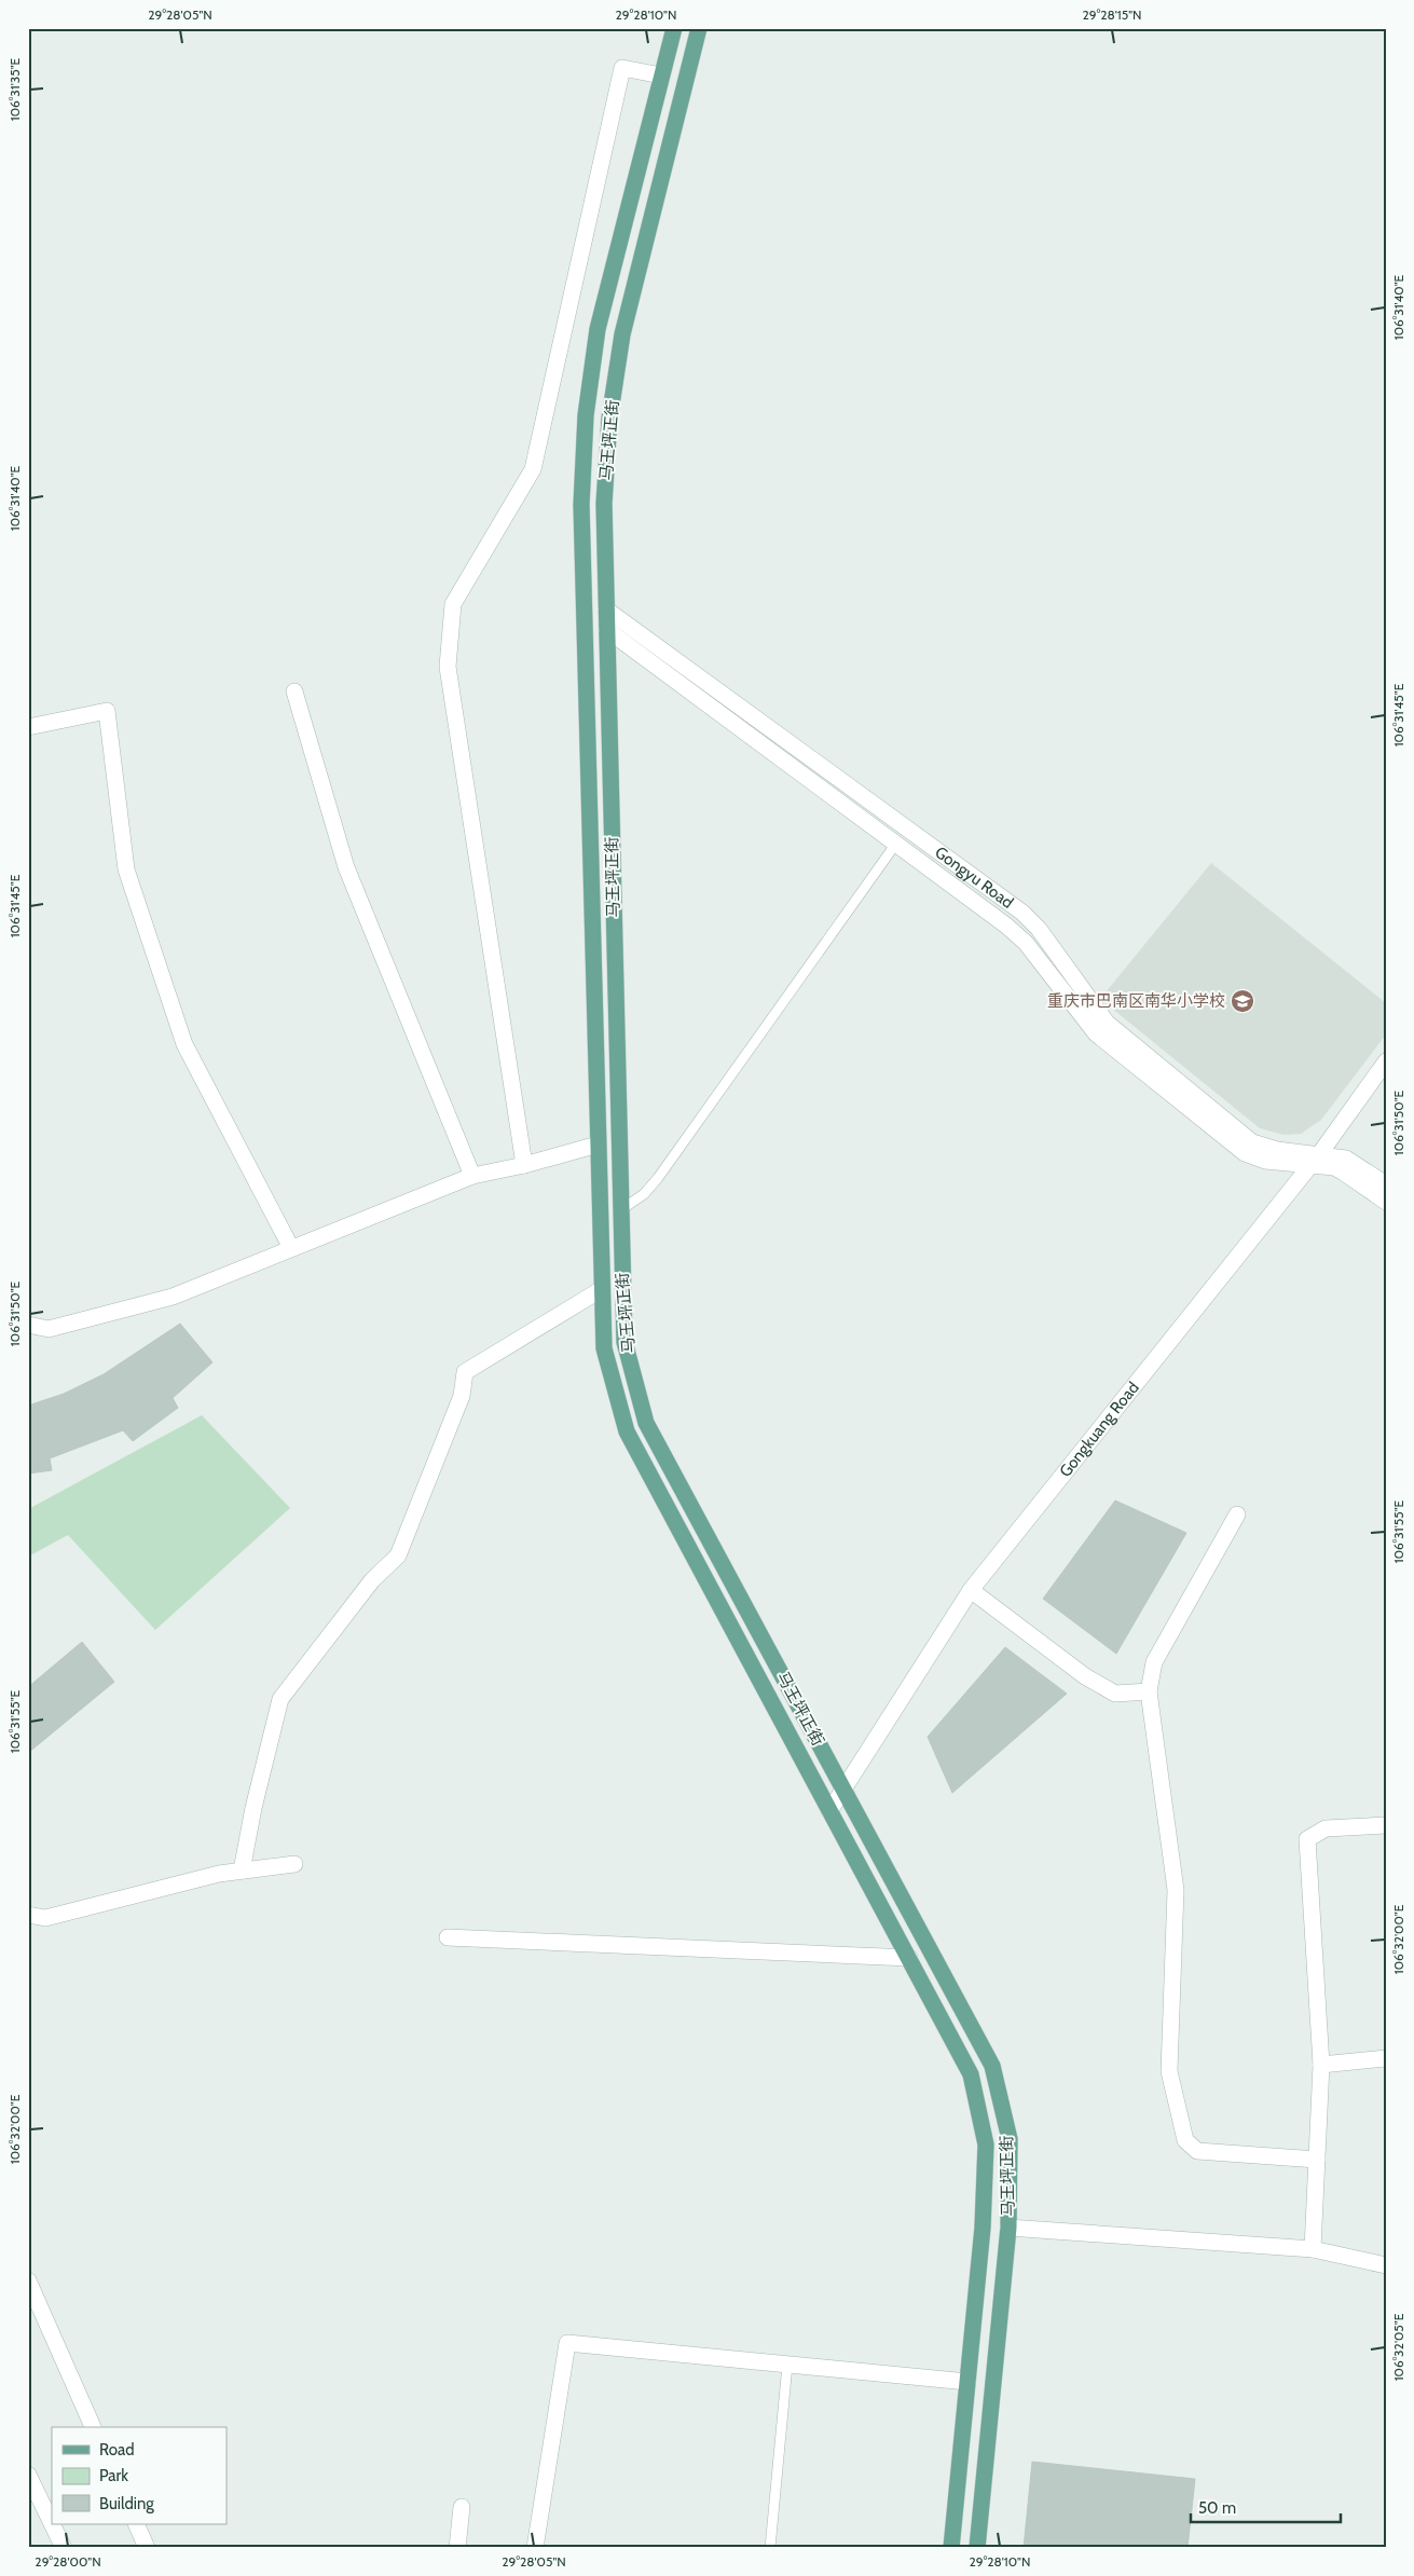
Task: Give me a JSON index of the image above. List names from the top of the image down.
{
  "streets": {
    "main road": ["马王坪正街"],
    "street": ["Gongyu Road", "Gongkuang Road"]
  },
  "crossings": [
    ["马王坪正街", "Gongyu Road"],
    ["马王坪正街", "Gongkuang Road"],
    ["Gongyu Road", "Gongkuang Road"]
  ],
  "places": {
    "school or university": ["重庆市巴南区南华小学校"]
  },
  "legend": ["Road", "Park", "Building"],
  "scale_bar": "50 m",
  "coordinates": [
    "29°28'05\"N",
    "29°28'10\"N",
    "29°28'15\"N",
    "106°31'35\"E",
    "106°31'40\"E",
    "106°31'45\"E",
    "106°31'50\"E",
    "106°31'55\"E",
    "106°32'00\"E",
    "106°32'05\"E",
    "29°28'00\"N"
  ]
}
